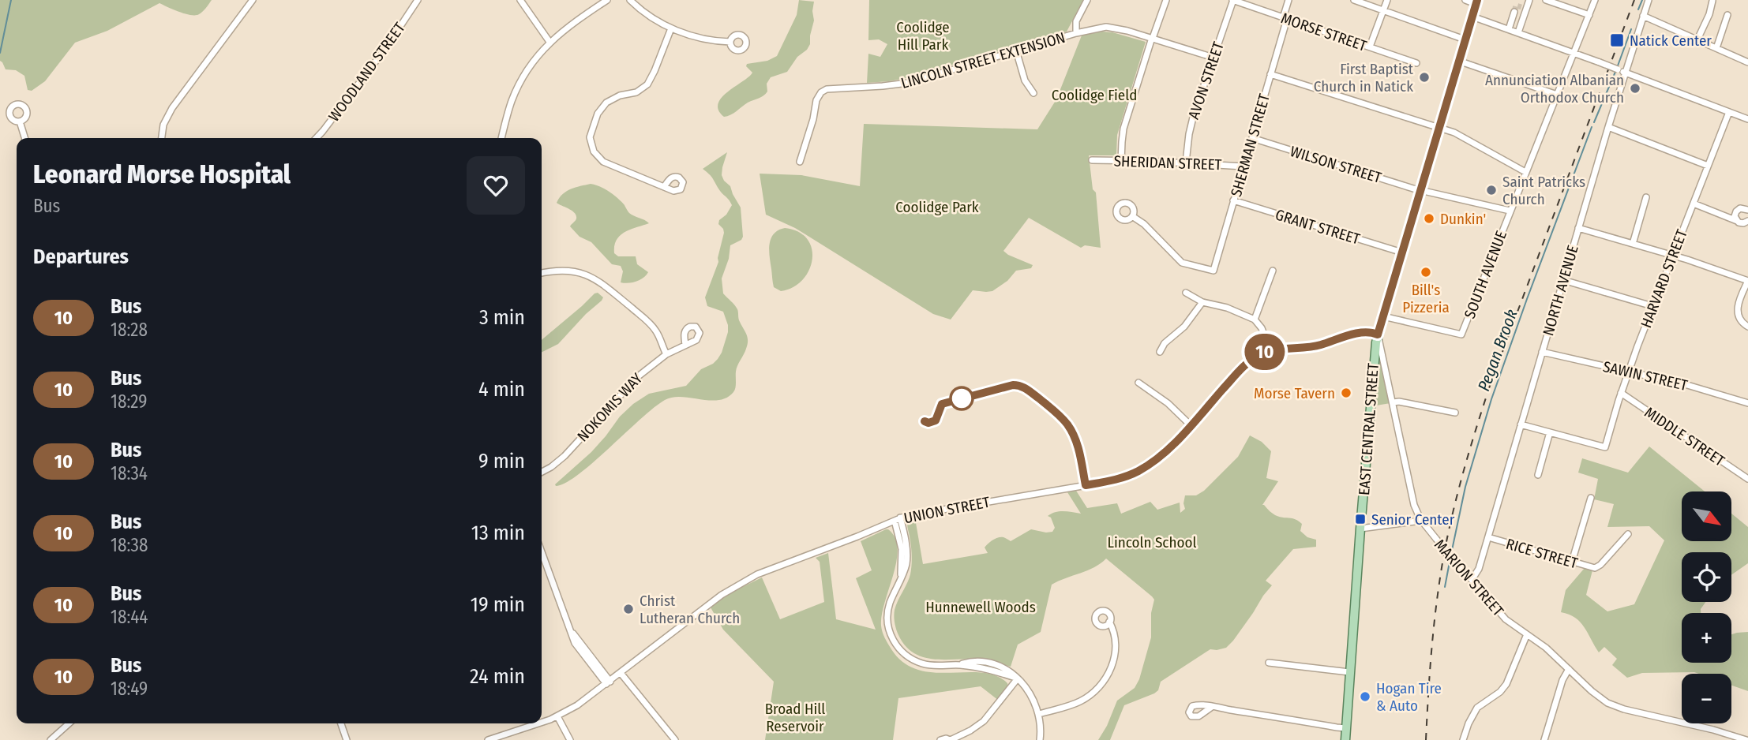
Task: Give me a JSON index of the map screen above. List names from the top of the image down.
{
  "streets": {
    "main road": ["EAST CENTRAL STREET"],
    "street": [
      "MORSE STREET",
      "LINCOLN STREET EXTENSION",
      "WOODLAND STREET",
      "AVON STREET",
      "SHERMAN STREET",
      "SHERIDAN STREET",
      "WILSON STREET",
      "GRANT STREET",
      "SOUTH AVENUE",
      "HARVARD STREET",
      "NORTH AVENUE",
      "SAWIN STREET",
      "NOKOMIS WAY",
      "MIDDLE STREET",
      "UNION STREET",
      "RICE STREET",
      "MARION STREET"
    ]
  },
  "crossings": [
    ["MORSE STREET", "AVON STREET"],
    ["MORSE STREET", "SHERMAN STREET"],
    ["LINCOLN STREET EXTENSION", "AVON STREET"],
    ["AVON STREET", "SHERIDAN STREET"],
    ["SHERMAN STREET", "SHERIDAN STREET"],
    ["SHERMAN STREET", "WILSON STREET"],
    ["SHERMAN STREET", "GRANT STREET"],
    ["WILSON STREET", "SOUTH AVENUE"],
    ["WILSON STREET", "EAST CENTRAL STREET"],
    ["GRANT STREET", "EAST CENTRAL STREET"],
    ["SOUTH AVENUE", "EAST CENTRAL STREET"],
    ["HARVARD STREET", "SAWIN STREET"],
    ["HARVARD STREET", "MIDDLE STREET"],
    ["NORTH AVENUE", "SAWIN STREET"],
    ["NORTH AVENUE", "RICE STREET"],
    ["NORTH AVENUE", "MARION STREET"],
    ["EAST CENTRAL STREET", "UNION STREET"],
    ["EAST CENTRAL STREET", "MARION STREET"],
    ["UNION STREET", "MARION STREET"]
  ],
  "water": ["Pegan Brook"],
  "parks": [
    "Coolidge Hill Park",
    "Coolidge Field",
    "Coolidge Park",
    "Lincoln School",
    "Hunnewell Woods",
    "Broad Hill Reservoir"
  ],
  "places": {
    "transit": ["Natick Center", "Senior Center"],
    "other": [
      "First Baptist Church in Natick",
      "Annunciation Albanian Orthodox Church",
      "Saint Patricks Church",
      "Dunkin'",
      "Bill's Pizzeria",
      "Morse Tavern",
      "Christ Lutheran Church",
      "Hogan Tire & Auto"
    ]
  },
  "lines": ["bus line 10"],
  "north": "bottom right",
  "page": {
    "on_map": "10",
    "heading": [
      ["Leonard Morse Hospital", "Bus"],
      "Departures"
    ],
    "list": [
      {
        "mark": "10",
        "name": "Bus",
        "note": "18:28",
        "value": "3 min"
      },
      {
        "mark": "10",
        "name": "Bus",
        "note": "18:29",
        "value": "4 min"
      },
      {
        "mark": "10",
        "name": "Bus",
        "note": "18:34",
        "value": "9 min"
      },
      {
        "mark": "10",
        "name": "Bus",
        "note": "18:38",
        "value": "13 min"
      },
      {
        "mark": "10",
        "name": "Bus",
        "note": "18:44",
        "value": "19 min"
      },
      {
        "mark": "10",
        "name": "Bus",
        "note": "18:49",
        "value": "24 min"
      }
    ],
    "map_buttons": ["+", "−"]
  }
}
